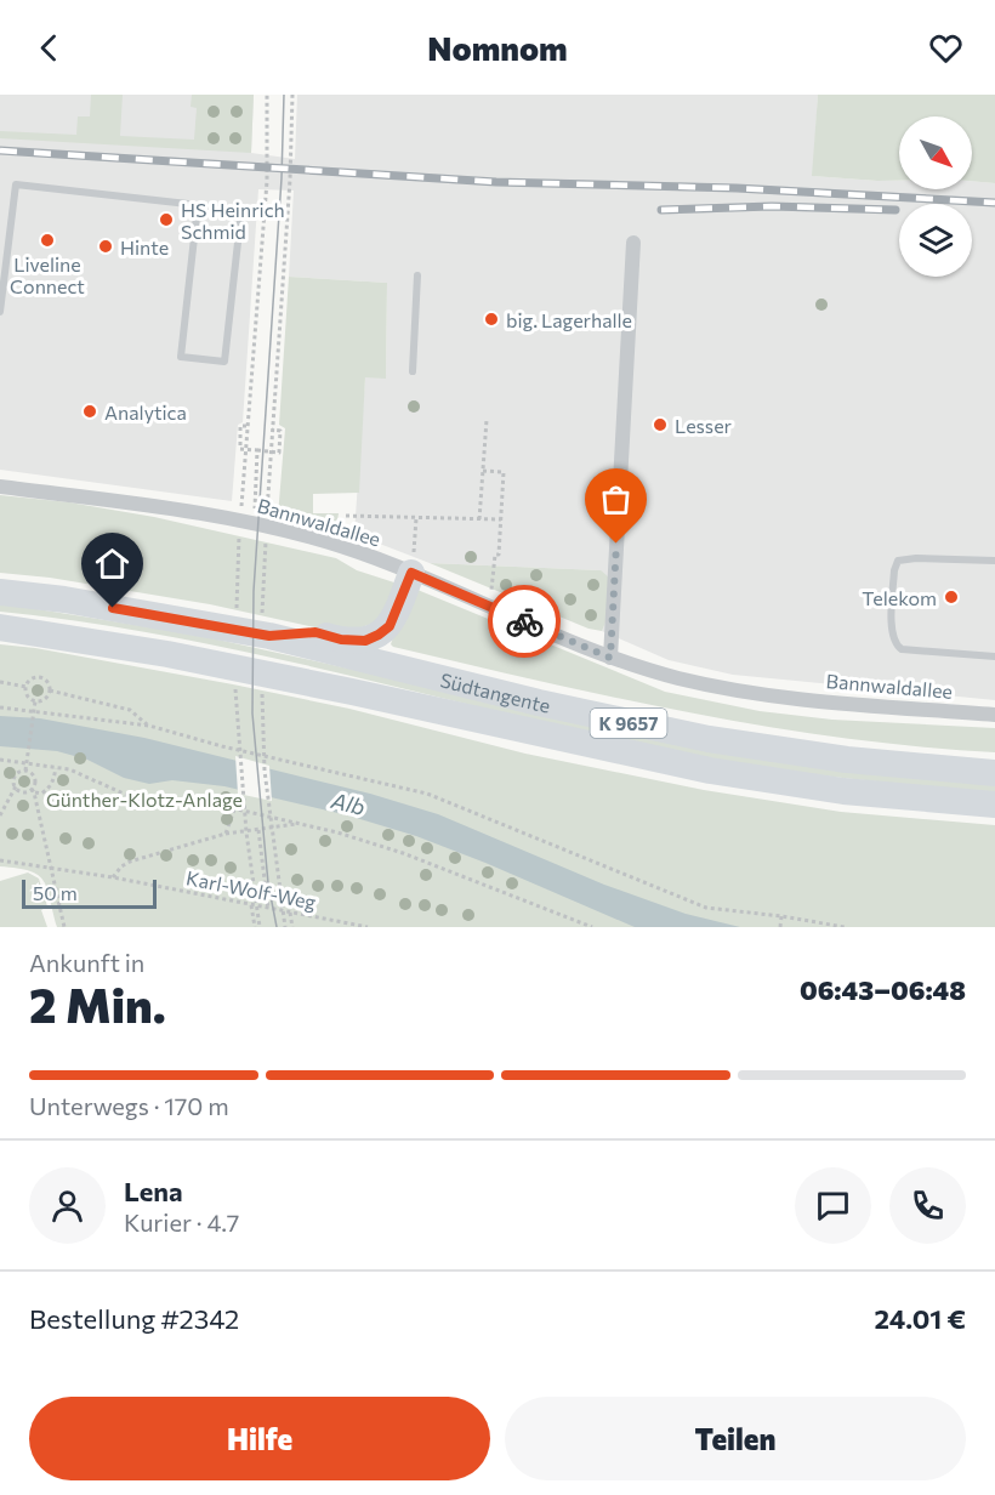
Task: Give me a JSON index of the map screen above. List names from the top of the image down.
{
  "streets": {
    "highway": ["Südtangente", "K 9657"],
    "street": ["Bannwaldallee"],
    "path": ["Karl-Wolf-Weg"]
  },
  "crossings": [
    ["Bannwaldallee", "K 9657"],
    ["Südtangente", "K 9657"]
  ],
  "water": ["Alb"],
  "parks": ["Günther-Klotz-Anlage"],
  "places": [
    "HS Heinrich Schmid",
    "Liveline Connect",
    "Hinte",
    "big. Lagerhalle",
    "Analytica",
    "Lesser",
    "Telekom"
  ],
  "scale_bar": "50 m",
  "north": "bottom right",
  "page": {
    "header": "Nomnom",
    "scale": "50 m",
    "heading": ["2 Min.", "Ankunft in", "06:43–06:48"],
    "panel": [
      "Lena",
      "Kurier · 4.7",
      "Bestellung #2342",
      "24.01 €"
    ],
    "bar": "Unterwegs · 170 m",
    "buttons": ["Hilfe", "Teilen"]
  }
}
